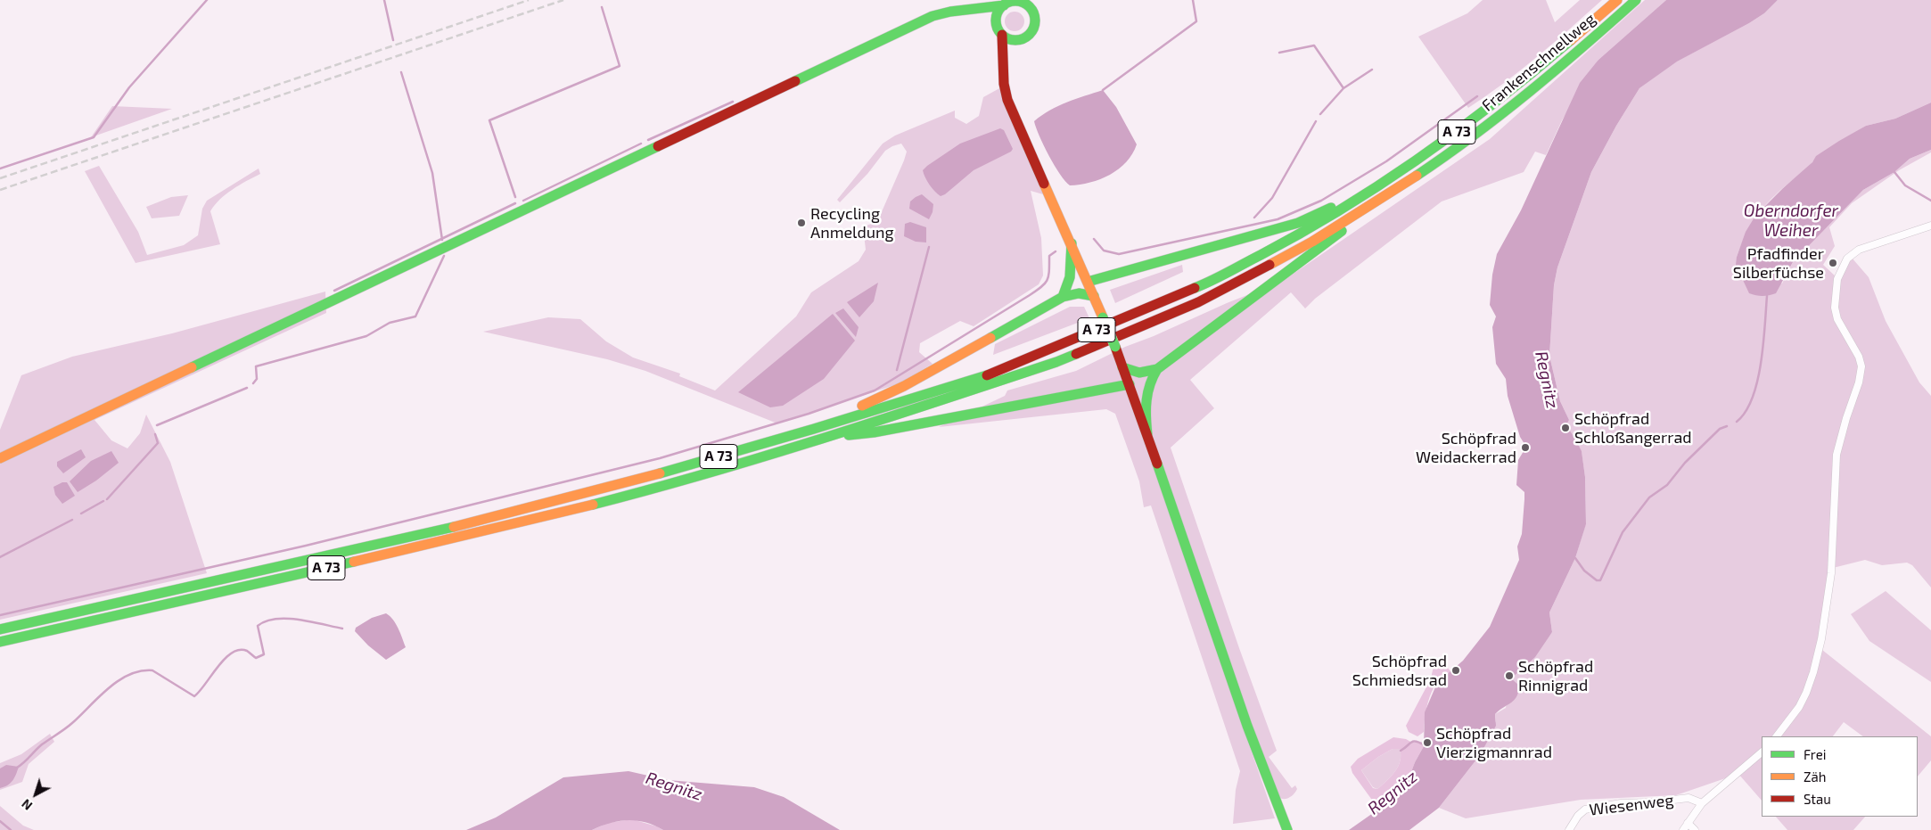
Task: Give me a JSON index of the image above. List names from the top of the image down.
{
  "streets": {
    "main road": ["Frankenschnellweg", "A 73"],
    "street": ["Wiesenweg"]
  },
  "crossings": [
    ["Frankenschnellweg", "A 73"]
  ],
  "water": ["Oberndorfer Weiher", "Regnitz"],
  "places": [
    "Recycling Anmeldung",
    "Pfadfinder Silberfüchse",
    "Schöpfrad Schloßangerrad",
    "Schöpfrad Weidackerrad",
    "Schöpfrad Schmiedsrad",
    "Schöpfrad Rinnigrad",
    "Schöpfrad Vierzigmannrad"
  ],
  "legend": ["Frei", "Zäh", "Stau"],
  "north": "bottom left"
}
